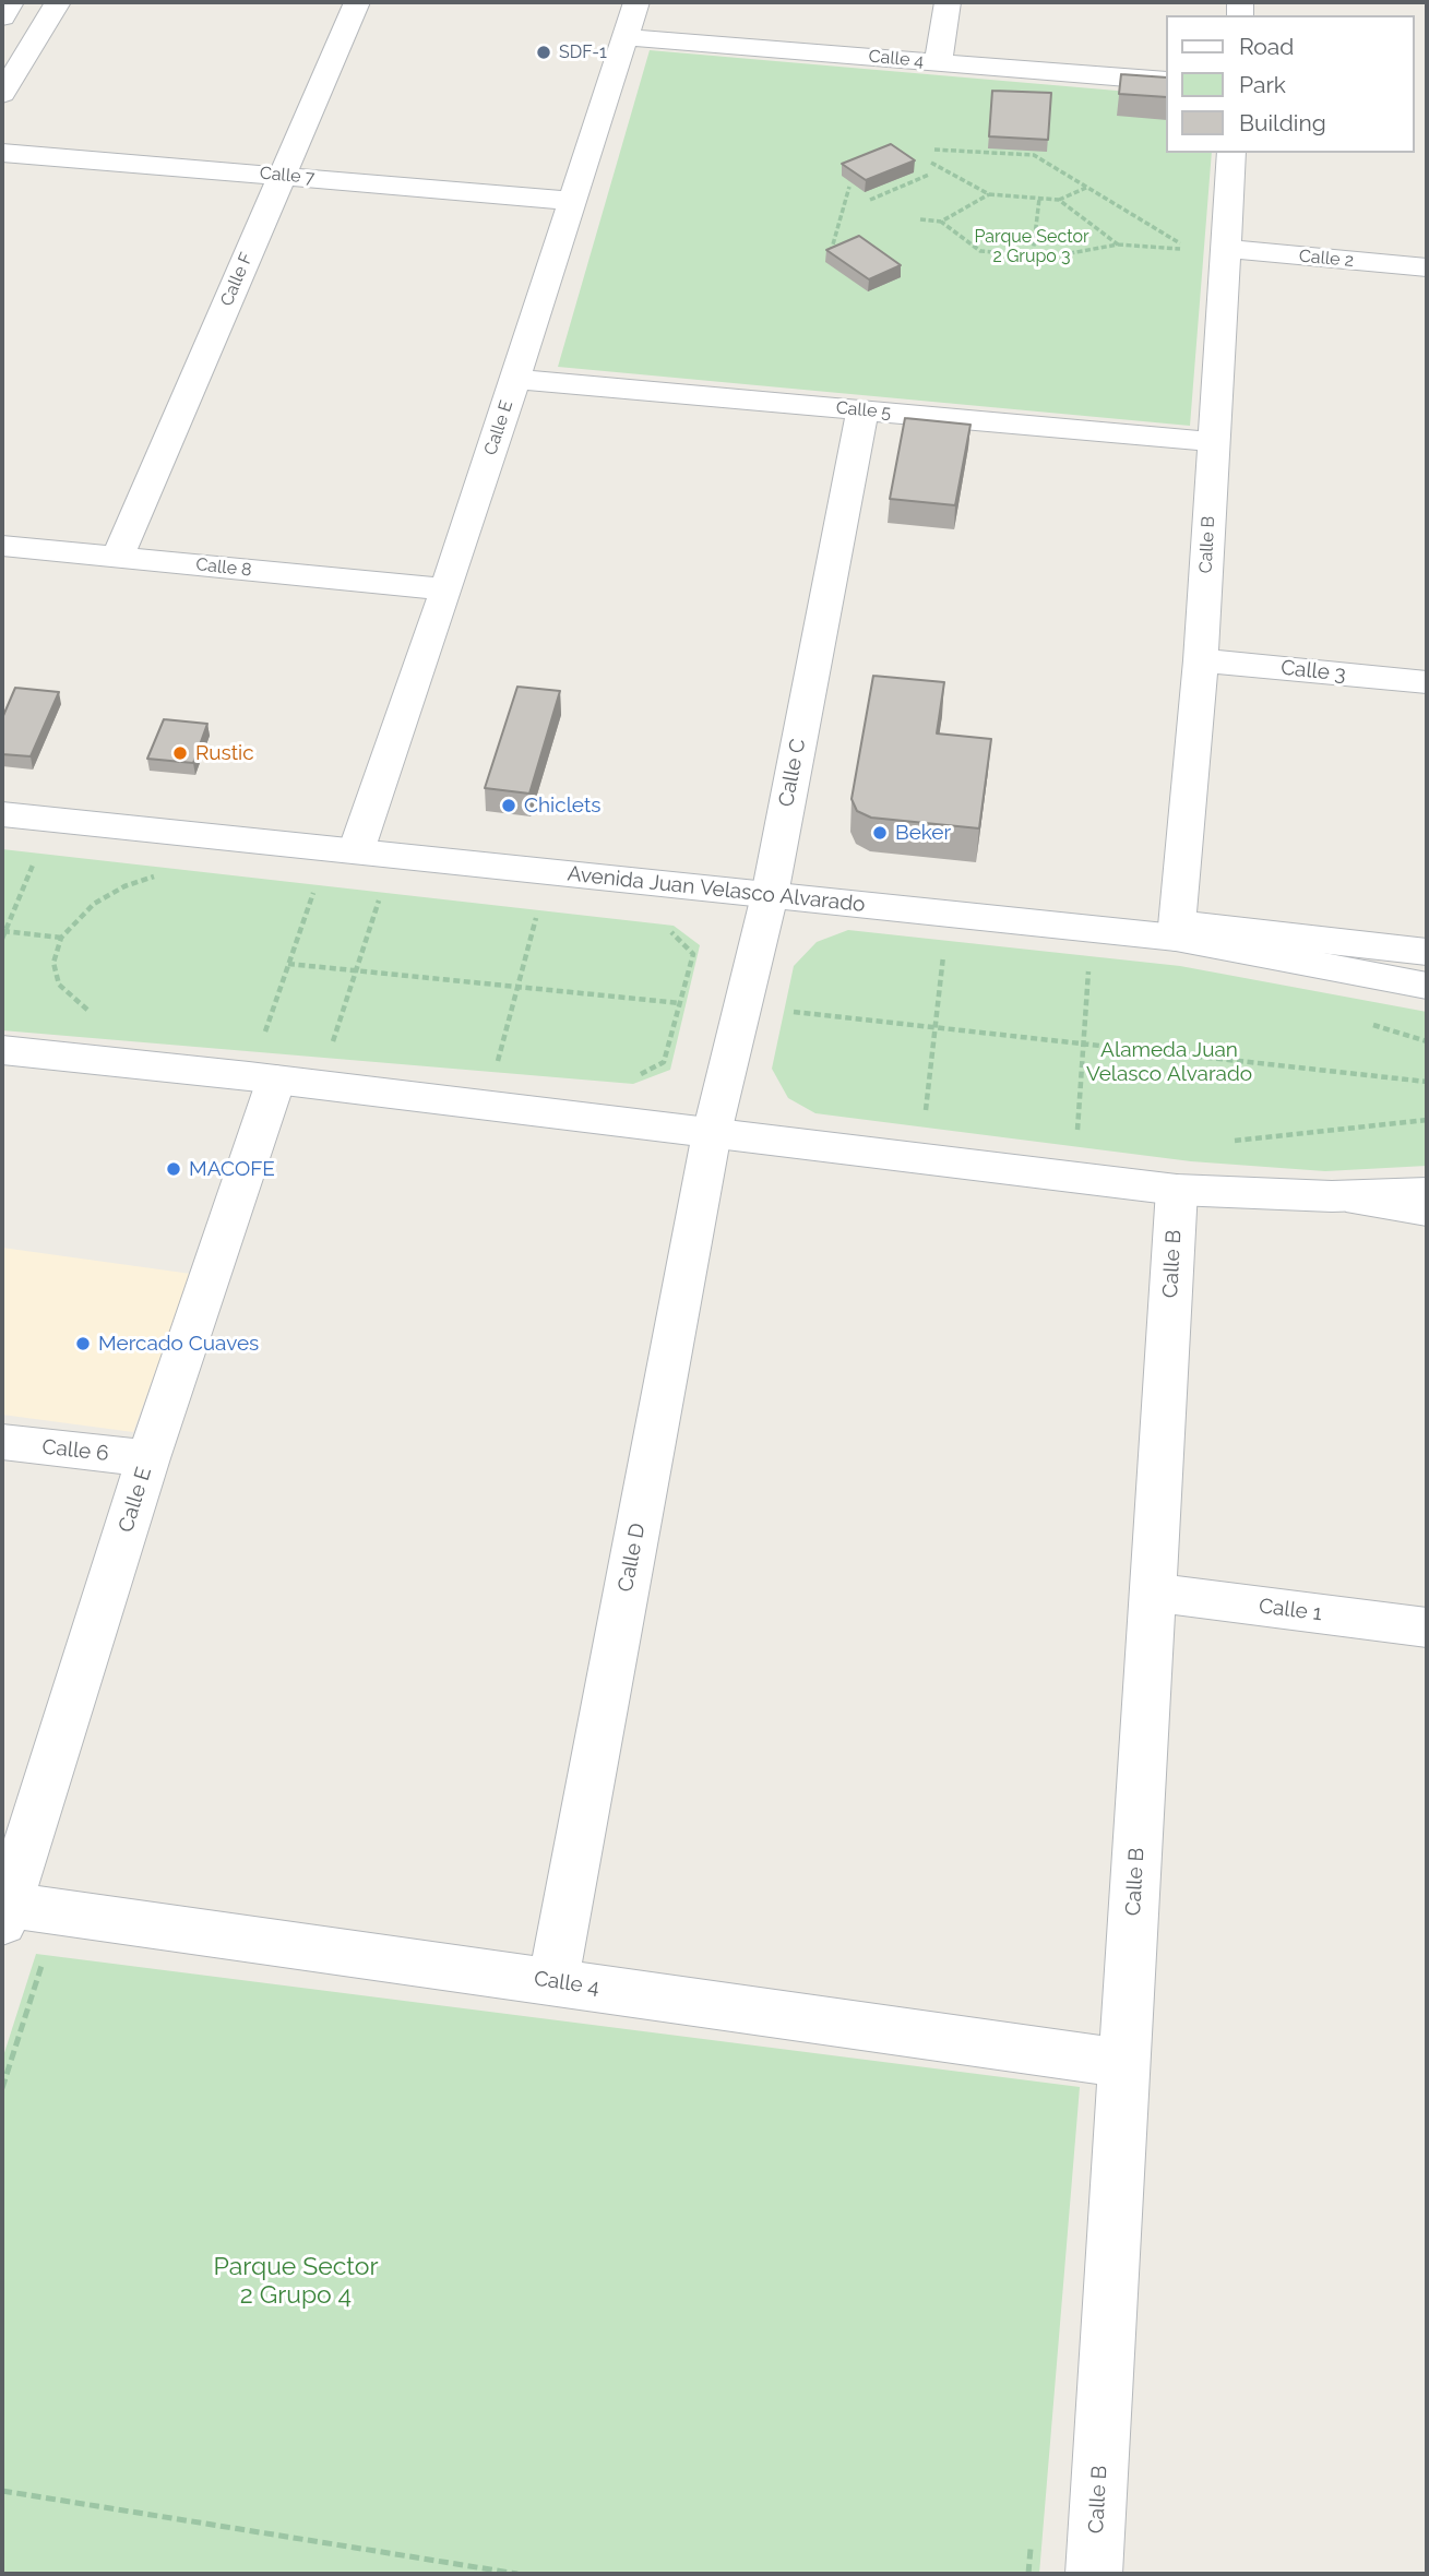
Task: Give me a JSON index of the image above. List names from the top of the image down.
{
  "streets": {
    "street": [
      "Calle 4",
      "Calle 7",
      "Calle 2",
      "Calle F",
      "Calle 5",
      "Calle E",
      "Calle B",
      "Calle 8",
      "Calle 3",
      "Calle C",
      "Avenida Juan Velasco Alvarado",
      "Calle 6",
      "Calle D",
      "Calle 1"
    ]
  },
  "crossings": [
    ["Calle 4", "Calle E"],
    ["Calle 4", "Calle B"],
    ["Calle 4", "Calle D"],
    ["Calle 7", "Calle F"],
    ["Calle 7", "Calle E"],
    ["Calle 2", "Calle B"],
    ["Calle F", "Calle 8"],
    ["Calle 5", "Calle E"],
    ["Calle 5", "Calle B"],
    ["Calle 5", "Calle C"],
    ["Calle E", "Calle 8"],
    ["Calle E", "Avenida Juan Velasco Alvarado"],
    ["Calle E", "Calle 6"],
    ["Calle B", "Calle 3"],
    ["Calle B", "Avenida Juan Velasco Alvarado"],
    ["Calle B", "Calle 1"],
    ["Calle C", "Avenida Juan Velasco Alvarado"],
    ["Calle C", "Calle D"]
  ],
  "parks": ["Parque Sector 2 Grupo 3", "Alameda Juan Velasco Alvarado", "Parque Sector 2 Grupo 4"],
  "places": [
    "SDF-1",
    "Rustic",
    "Chiclets",
    "Beker",
    "MACOFE",
    "Mercado Cuaves"
  ],
  "legend": ["Road", "Park", "Building"]
}
